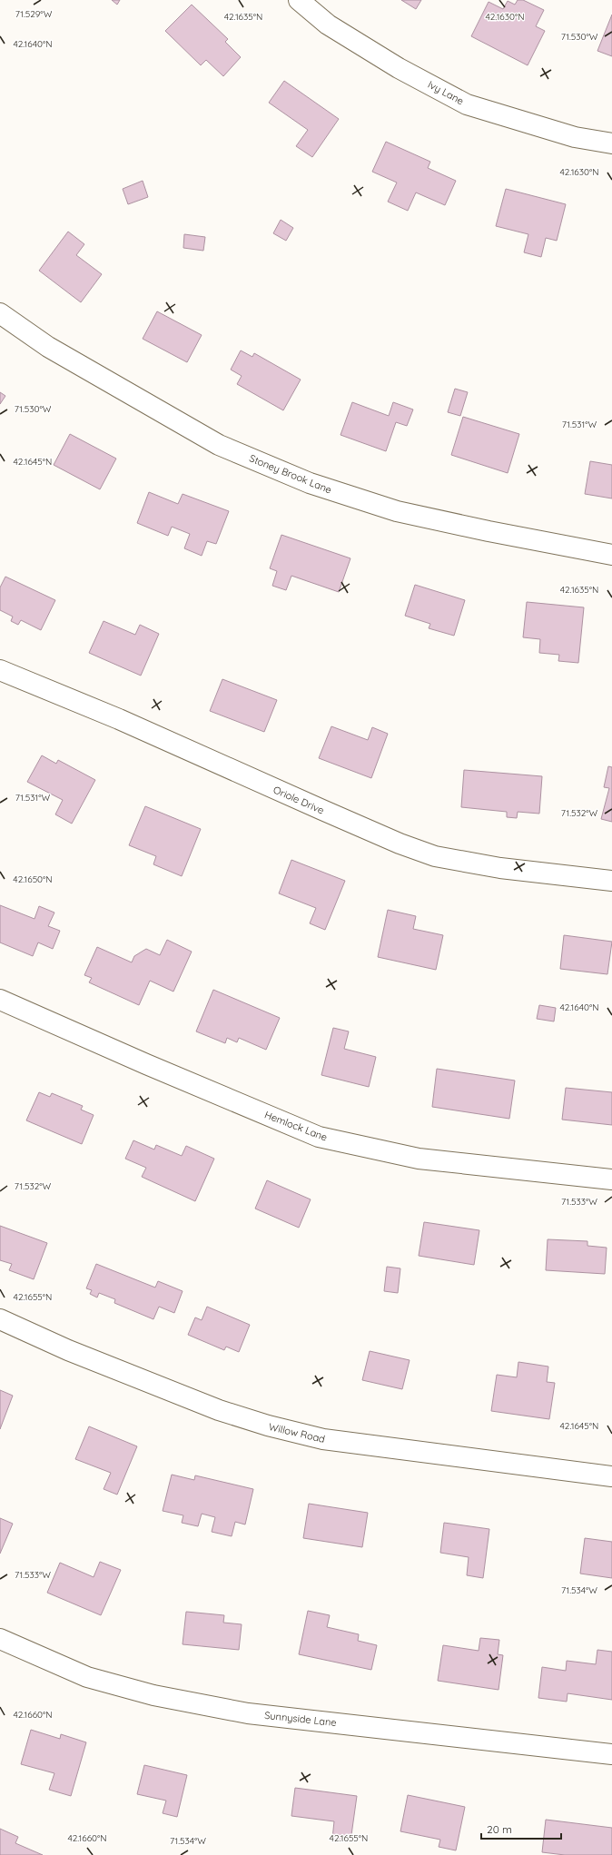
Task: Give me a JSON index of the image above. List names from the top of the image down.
{
  "streets": {
    "street": [
      "Ivy Lane",
      "Stoney Brook Lane",
      "Oriole Drive",
      "Hemlock Lane",
      "Willow Road",
      "Sunnyside Lane"
    ]
  },
  "scale_bar": "20 m",
  "coordinates": [
    "71.529°W",
    "42.1630°N",
    "42.1635°N",
    "71.530°W",
    "42.1640°N",
    "71.531°W",
    "42.1645°N",
    "71.532°W",
    "42.1650°N",
    "71.533°W",
    "42.1655°N",
    "71.534°W",
    "42.1660°N"
  ]
}
